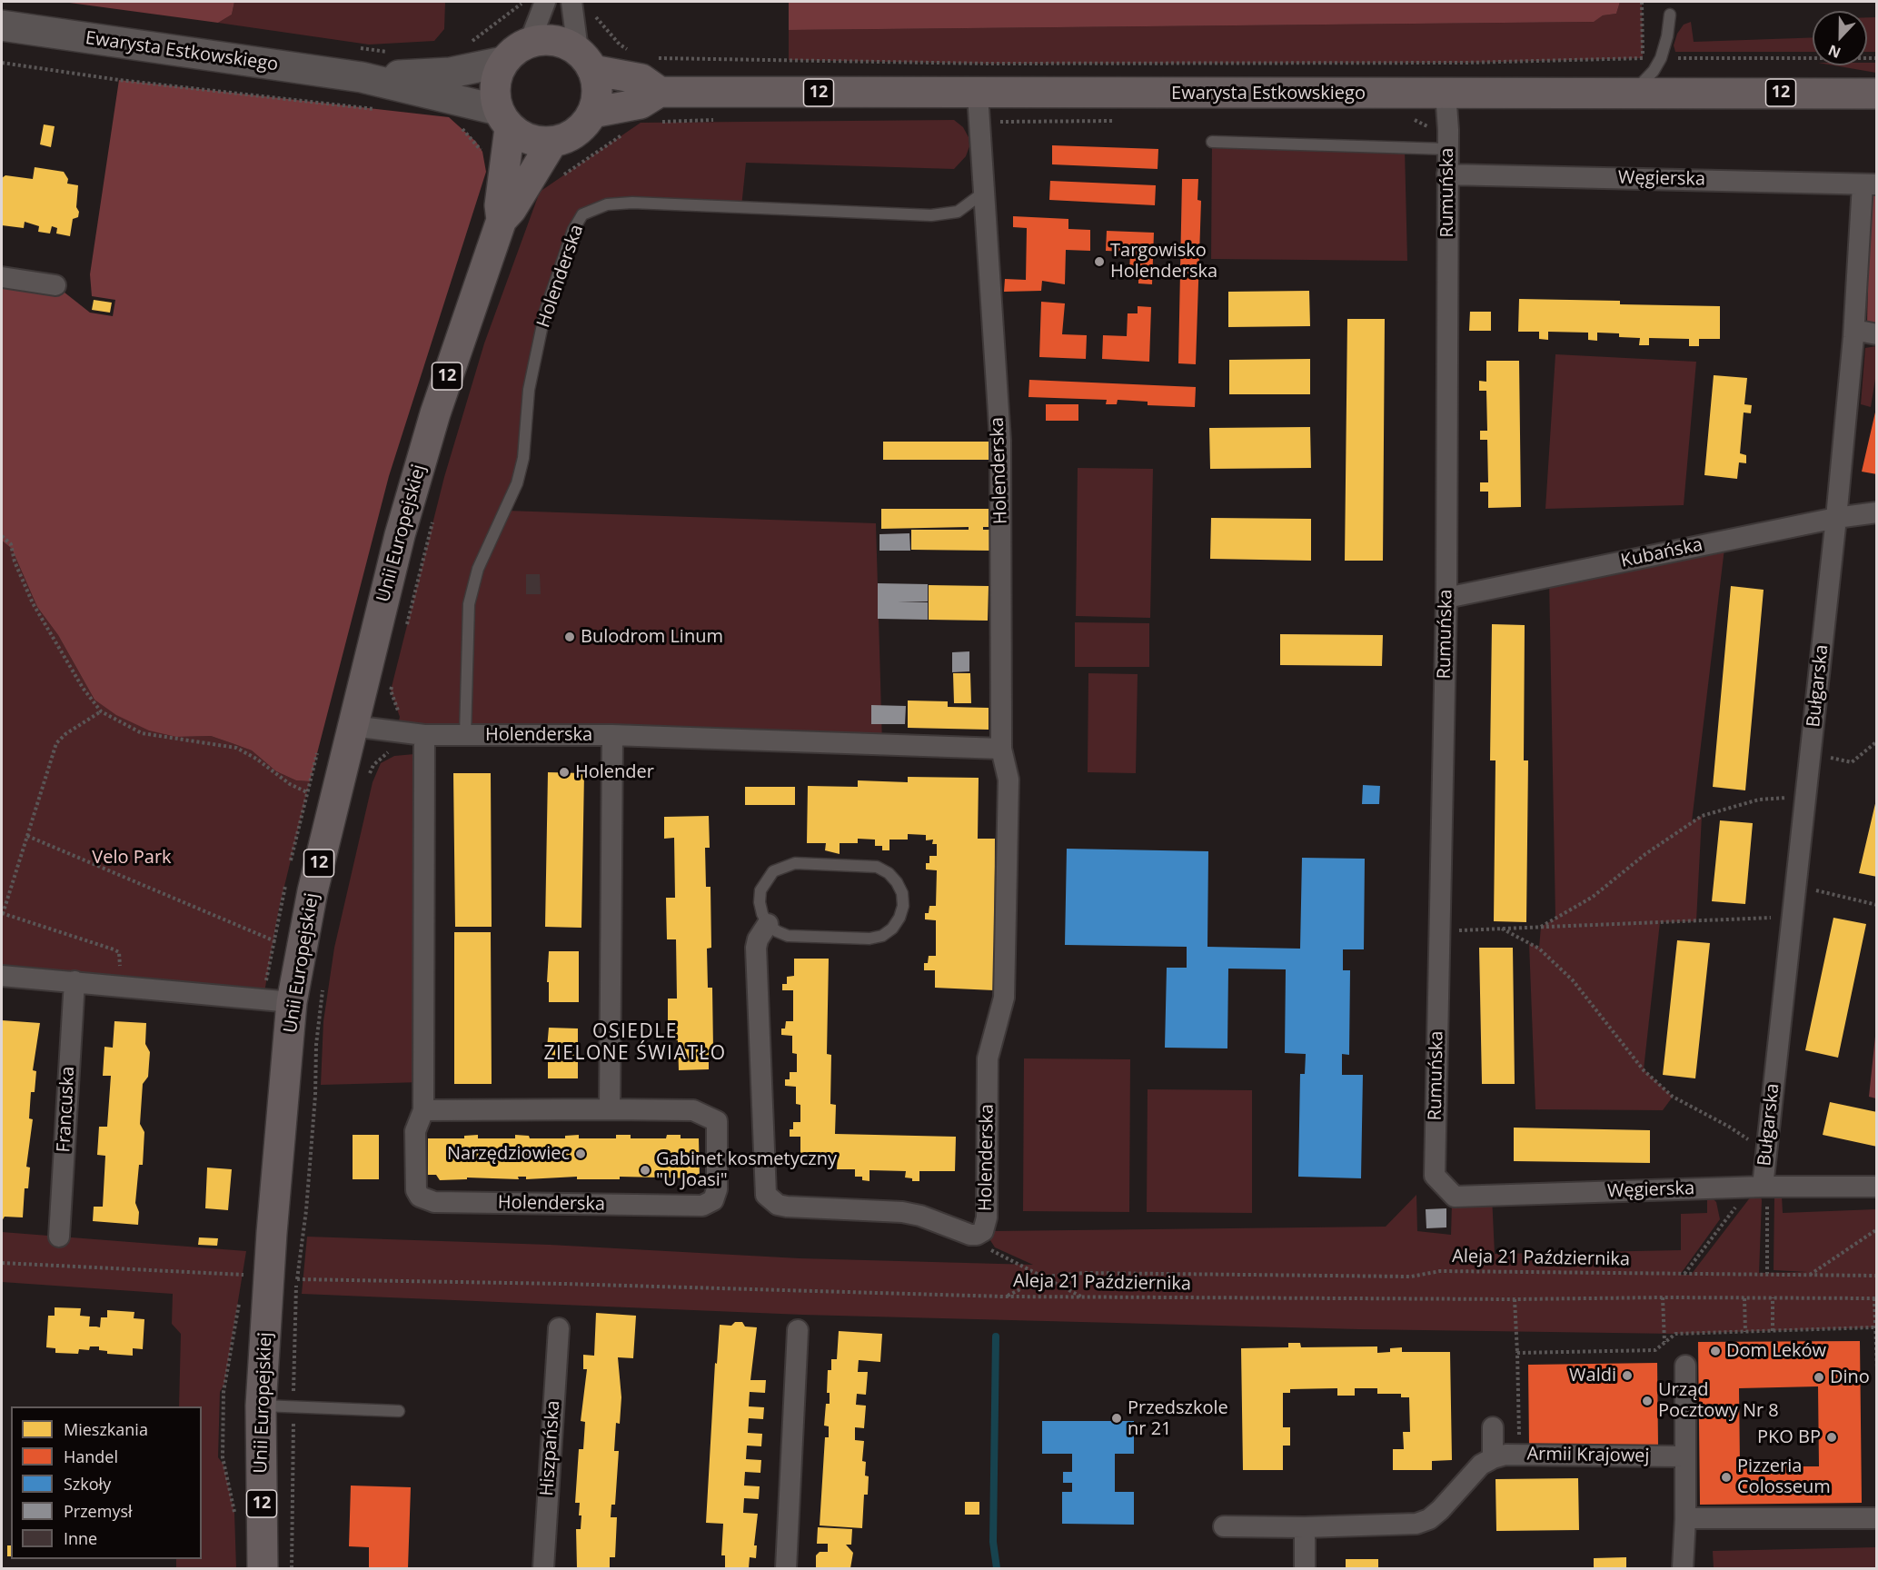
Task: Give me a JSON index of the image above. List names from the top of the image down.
{
  "streets": {
    "main road": ["Ewarysta Estkowskiego", "12", "Unii Europejskiej"],
    "street": [
      "Węgierska",
      "Rumuńska",
      "Holenderska",
      "Kubańska",
      "Bułgarska",
      "Francuska",
      "Hiszpańska",
      "Armii Krajowej"
    ],
    "path": ["Aleja 21 Października"]
  },
  "crossings": [
    ["Ewarysta Estkowskiego", "12"],
    ["Ewarysta Estkowskiego", "Rumuńska"],
    ["Ewarysta Estkowskiego", "Holenderska"],
    ["Ewarysta Estkowskiego", "Unii Europejskiej"],
    ["12", "Unii Europejskiej"],
    ["Węgierska", "Rumuńska"],
    ["Węgierska", "Bułgarska"],
    ["Rumuńska", "Kubańska"],
    ["Holenderska", "Unii Europejskiej"],
    ["Kubańska", "Bułgarska"]
  ],
  "districts": ["OSIEDLE ZIELONE ŚWIATŁO"],
  "parks": ["Velo Park"],
  "places": [
    "Targowisko Holenderska",
    "Bulodrom Linum",
    "Holender",
    "Narzędziowiec",
    "Gabinet kosmetyczny \"U Joasi\"",
    "Dom Leków",
    "Waldi",
    "Dino",
    "Urząd Pocztowy Nr 8",
    "Przedszkole nr 21",
    "PKO BP",
    "Pizzeria Colosseum"
  ],
  "legend": [
    "Mieszkania",
    "Handel",
    "Szkoły",
    "Przemysł",
    "Inne"
  ],
  "north": "bottom"
}
